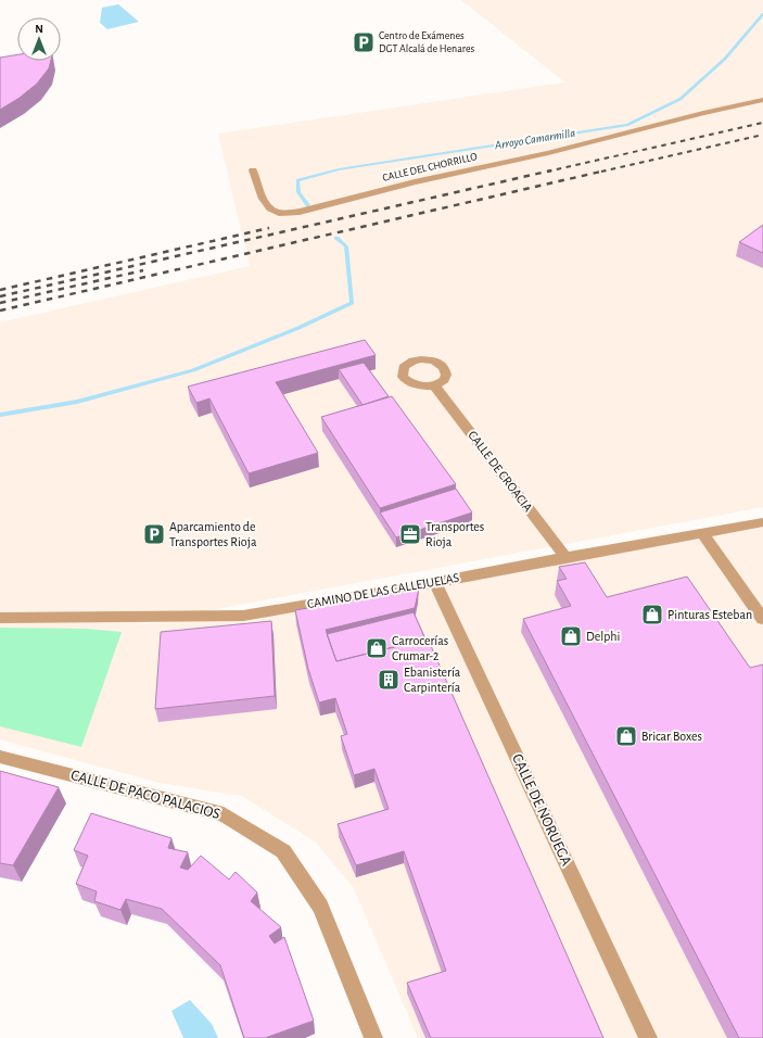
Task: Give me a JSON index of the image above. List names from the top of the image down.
{
  "streets": {
    "street": [
      "CALLE DEL CHORRILLO",
      "CALLE DE CROACIA",
      "CAMINO DE LAS CALLEJUELAS",
      "CALLE DE PACO PALACIOS",
      "CALLE DE NORUEGA"
    ]
  },
  "crossings": [
    ["CALLE DE CROACIA", "CAMINO DE LAS CALLEJUELAS"],
    ["CAMINO DE LAS CALLEJUELAS", "CALLE DE NORUEGA"]
  ],
  "water": ["Arroyo Camarmilla"],
  "places": {
    "parking": ["Centro de Exámenes DGT Alcalá de Henares", "Aparcamiento de Transportes Rioja"],
    "office": ["Transportes Rioja"],
    "shop": [
      "Pinturas Esteban",
      "Delphi",
      "Carrocerías Crumar-2",
      "Bricar Boxes"
    ],
    "building": ["Ebanistería Carpintería"]
  },
  "north": "top"
}
